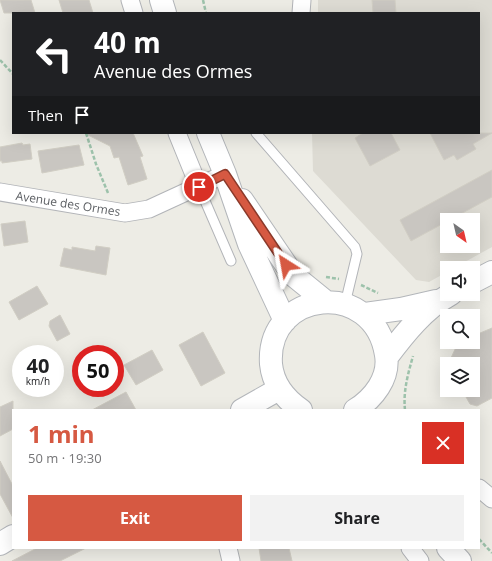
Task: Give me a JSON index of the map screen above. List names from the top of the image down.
{
  "streets": {
    "street": ["Avenue des Ormes"]
  },
  "north": "bottom right",
  "page": {
    "turn": ["40 m", "Avenue des Ormes"],
    "then": "Then",
    "speed": "40 km/h",
    "limit": "50",
    "heading": ["1 min", "50 m · 19:30"],
    "buttons": ["Exit", "Share"]
  }
}
